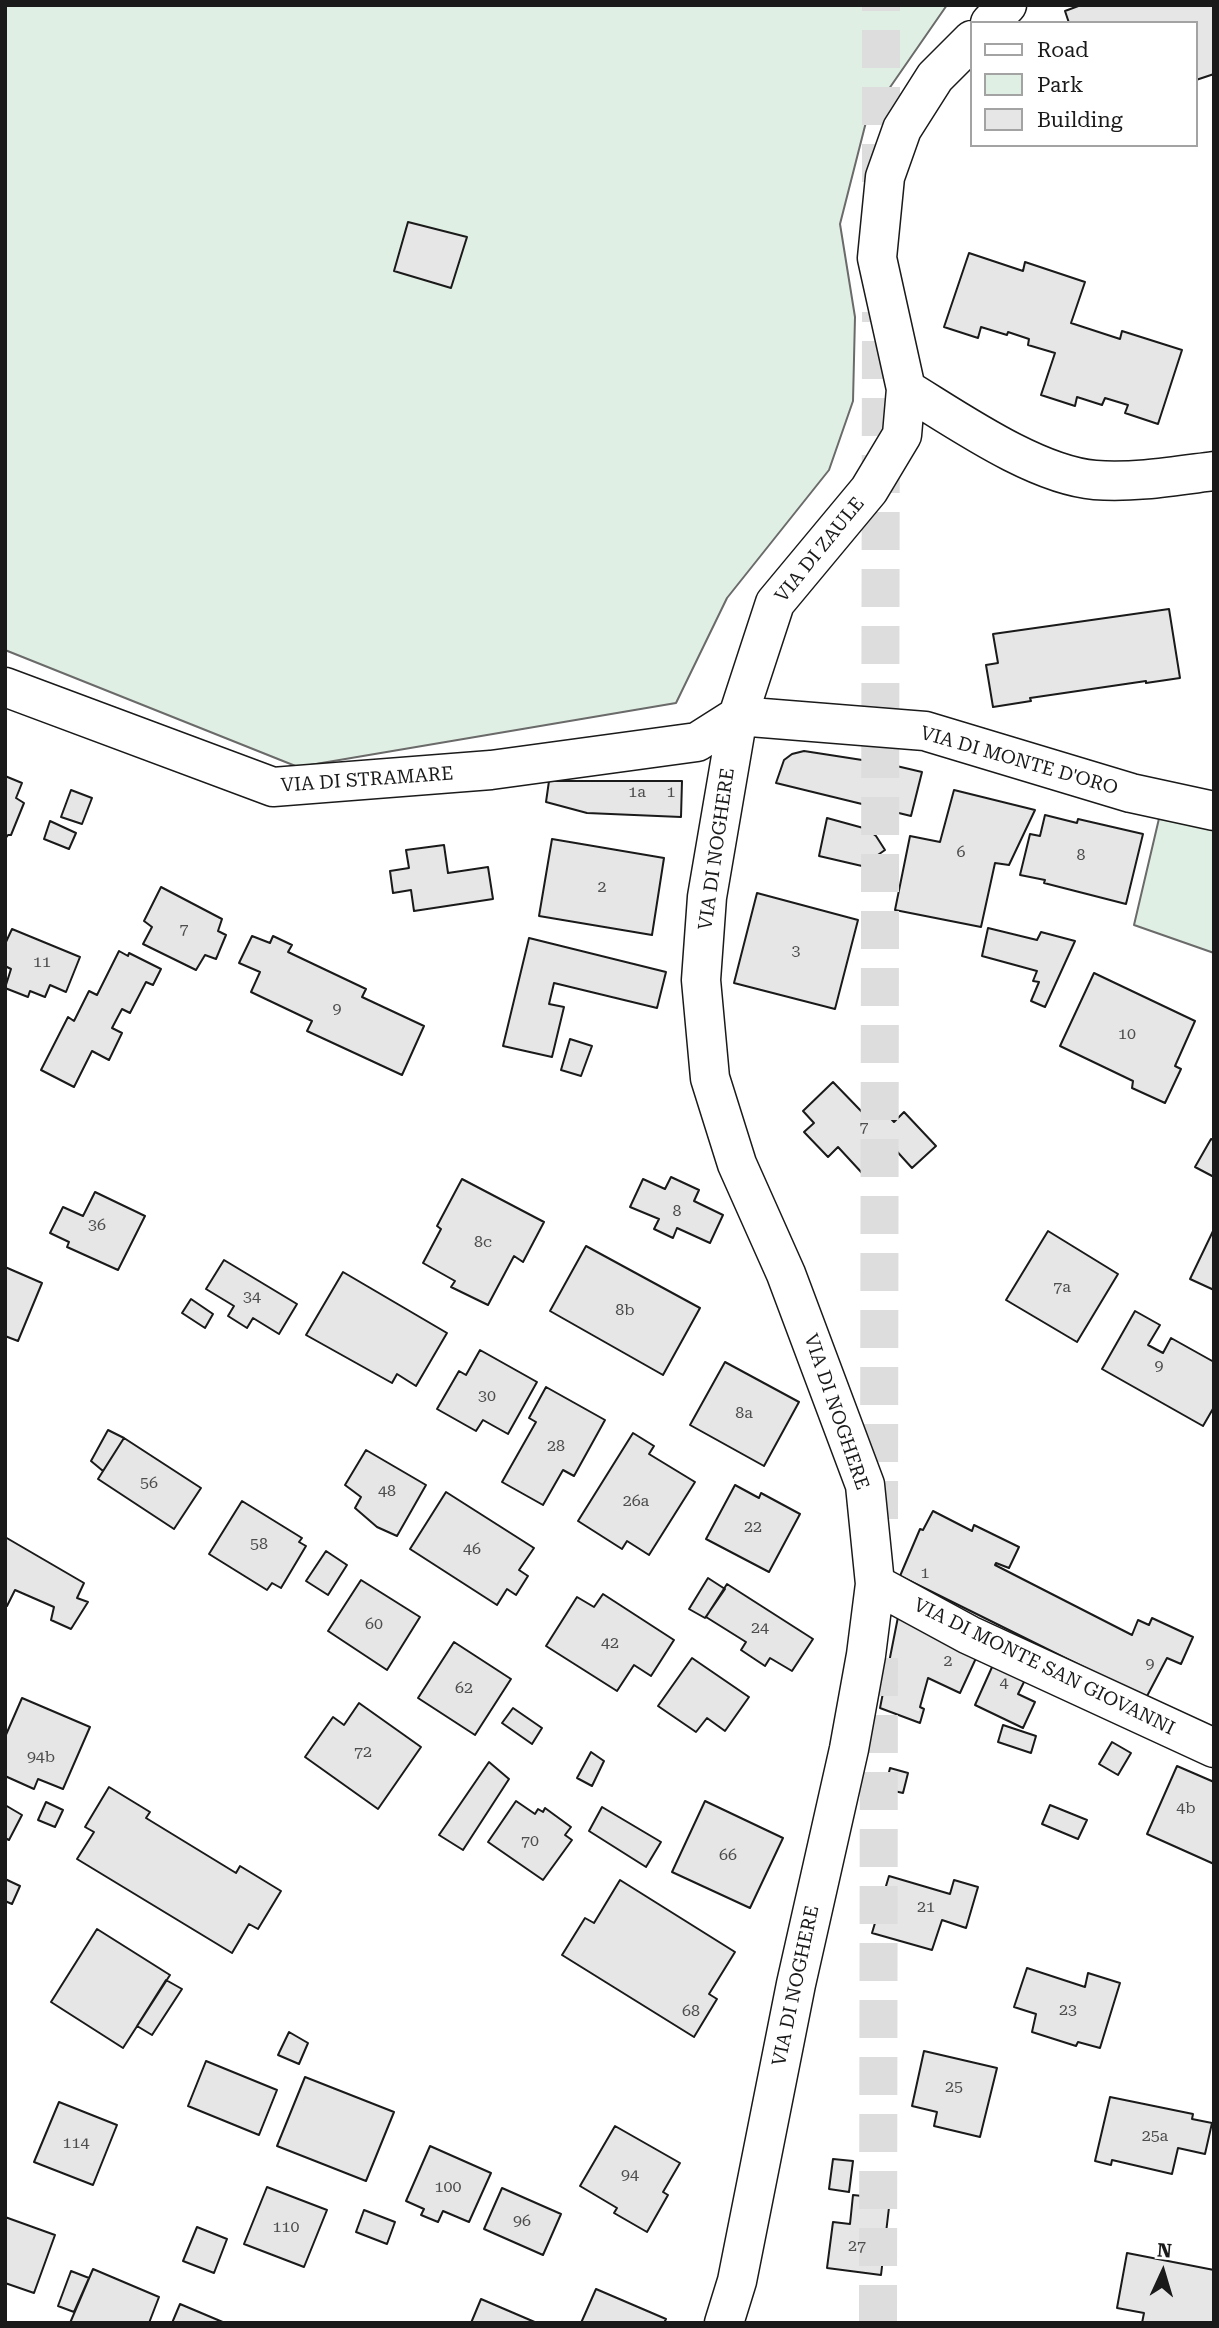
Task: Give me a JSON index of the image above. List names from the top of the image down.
{
  "streets": {
    "street": [
      "VIA DI ZAULE",
      "VIA DI MONTE D'ORO",
      "VIA DI STRAMARE",
      "VIA DI NOGHERE",
      "VIA DI MONTE SAN GIOVANNI"
    ]
  },
  "crossings": [
    ["VIA DI ZAULE", "VIA DI MONTE D'ORO"],
    ["VIA DI ZAULE", "VIA DI STRAMARE"],
    ["VIA DI ZAULE", "VIA DI NOGHERE"],
    ["VIA DI MONTE D'ORO", "VIA DI STRAMARE"],
    ["VIA DI MONTE D'ORO", "VIA DI NOGHERE"],
    ["VIA DI STRAMARE", "VIA DI NOGHERE"],
    ["VIA DI NOGHERE", "VIA DI MONTE SAN GIOVANNI"]
  ],
  "house_numbers": [
    "1a",
    "1",
    "6",
    "8",
    "2",
    "7",
    "3",
    "11",
    "9",
    "10",
    "7",
    "8",
    "36",
    "8c",
    "7a",
    "34",
    "8b",
    "9",
    "30",
    "8a",
    "28",
    "56",
    "48",
    "26a",
    "22",
    "58",
    "46",
    "1",
    "60",
    "24",
    "42",
    "2",
    "9",
    "4",
    "62",
    "72",
    "94b",
    "4b",
    "70",
    "66",
    "21",
    "23",
    "68",
    "25",
    "25a",
    "114",
    "94",
    "100",
    "96",
    "110",
    "27"
  ],
  "legend": ["Road", "Park", "Building"],
  "north": "top"
}
